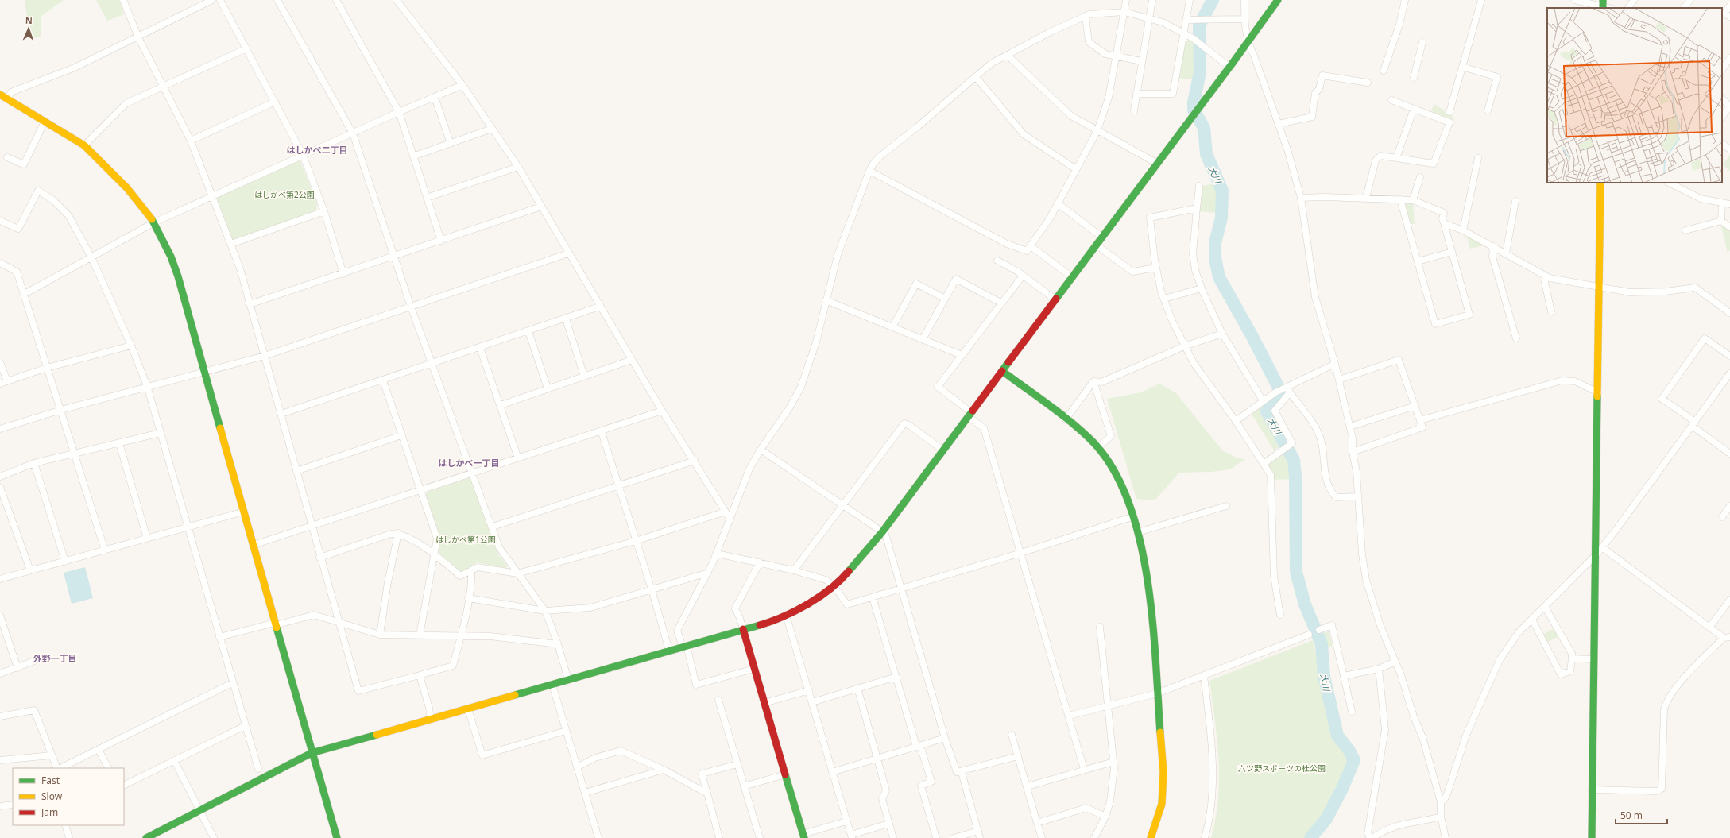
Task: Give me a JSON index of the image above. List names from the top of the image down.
{
  "districts": ["はしかべ二丁目", "はしかべ一丁目", "外野一丁目"],
  "water": ["大川"],
  "parks": ["はしかべ第2公園", "はしかべ第1公園", "六ツ野スポーツの杜公園"],
  "legend": ["Fast", "Slow", "Jam"],
  "scale_bar": "50 m",
  "north": "top"
}
